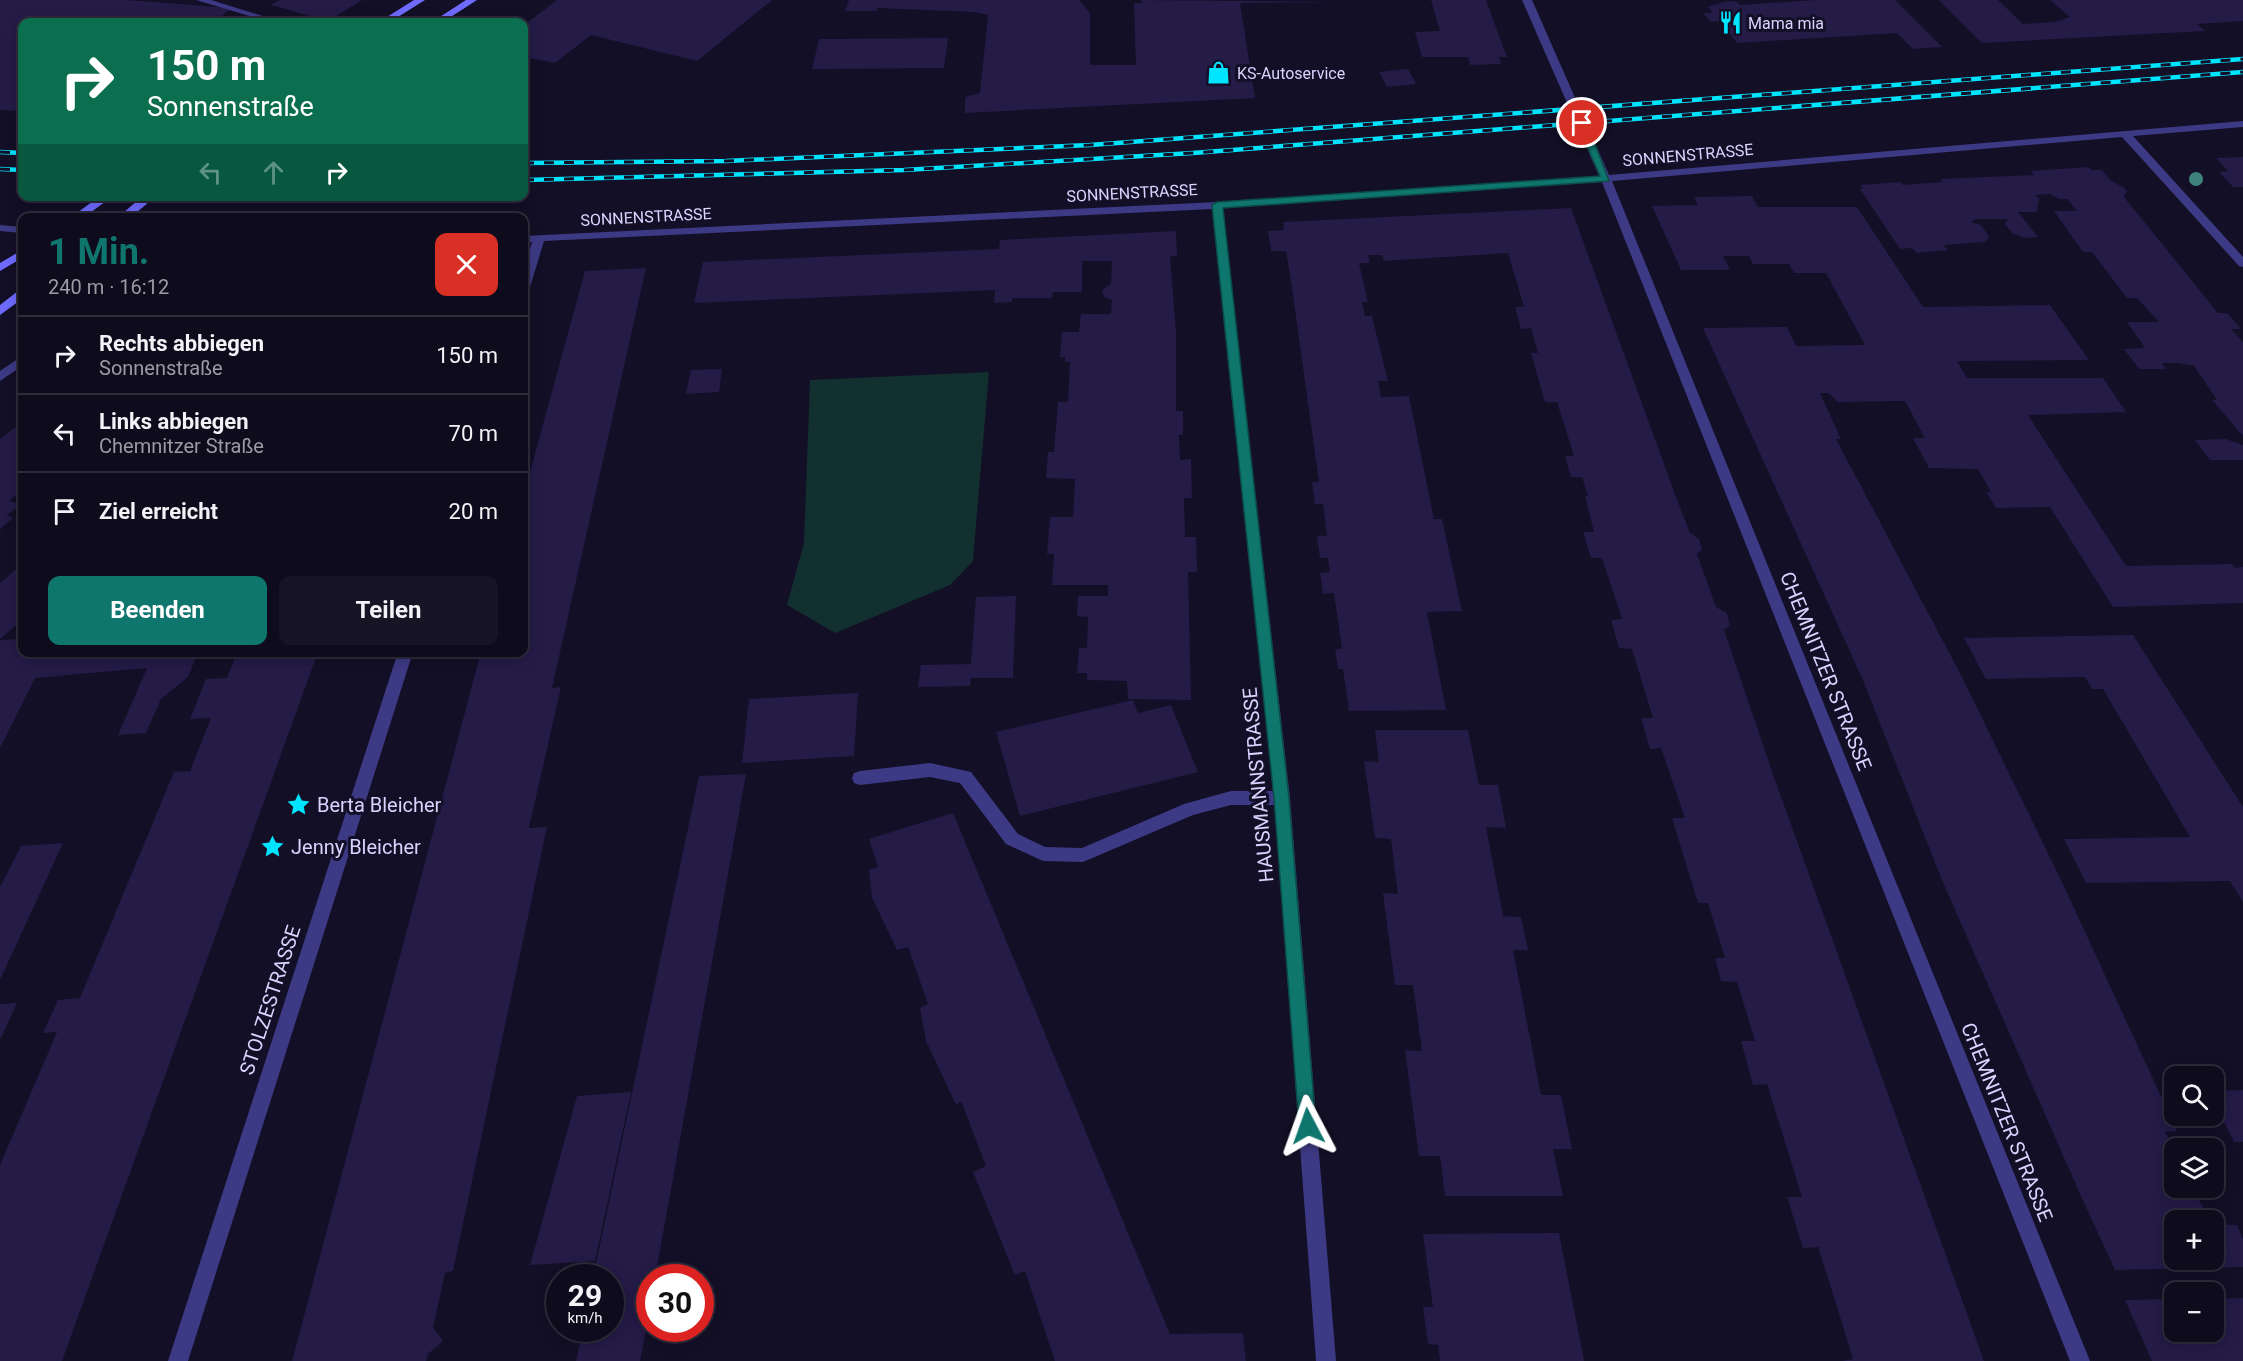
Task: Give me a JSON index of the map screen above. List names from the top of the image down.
{
  "streets": {
    "street": [
      "SONNENSTRASSE",
      "CHEMNITZER STRASSE",
      "HAUSMANNSTRASSE",
      "STOLZESTRASSE"
    ]
  },
  "crossings": [
    ["SONNENSTRASSE", "CHEMNITZER STRASSE"],
    ["SONNENSTRASSE", "HAUSMANNSTRASSE"]
  ],
  "places": {
    "restaurant": ["Mama mia"],
    "shop": ["KS-Autoservice"],
    "place": ["Berta Bleicher", "Jenny Bleicher"]
  },
  "page": {
    "turn": ["150 m", "Sonnenstraße"],
    "heading": ["1 Min.", "240 m · 16:12"],
    "list": [
      {
        "name": "Rechts abbiegen",
        "note": "Sonnenstraße",
        "value": "150 m"
      },
      {
        "name": "Links abbiegen",
        "note": "Chemnitzer Straße",
        "value": "70 m"
      },
      {
        "name": "Ziel erreicht",
        "value": "20 m"
      }
    ],
    "buttons": ["Beenden", "Teilen"],
    "map_buttons": ["+", "−"],
    "speed": "29 km/h",
    "limit": "30"
  }
}
